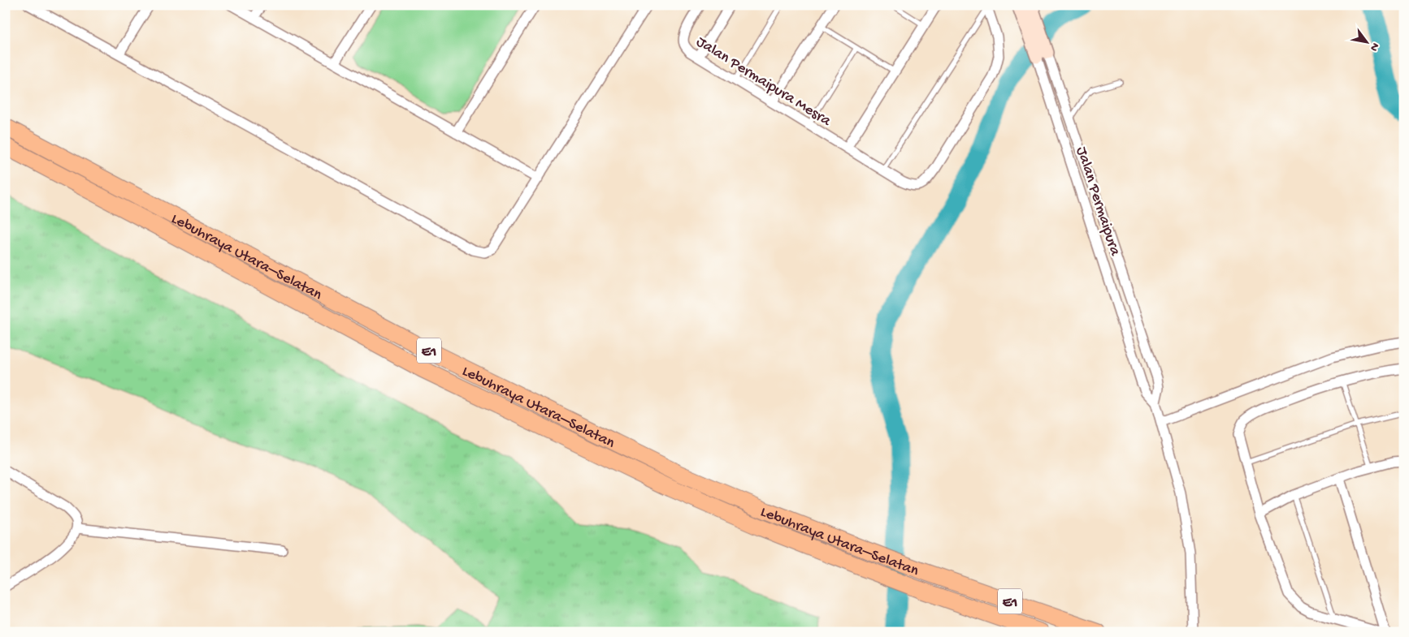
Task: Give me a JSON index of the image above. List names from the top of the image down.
{
  "streets": {
    "highway": ["Lebuhraya Utara–Selatan", "E1"],
    "main road": ["Jalan Permaipura"],
    "street": ["Jalan Permaipura Mesra"]
  },
  "north": "bottom right"
}
